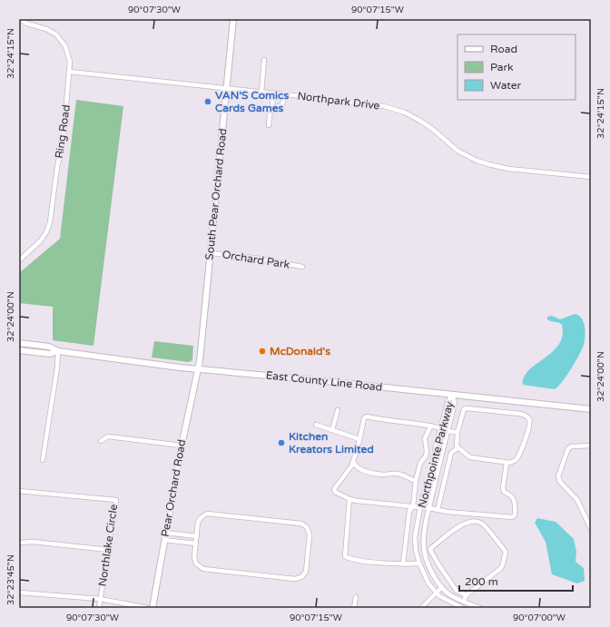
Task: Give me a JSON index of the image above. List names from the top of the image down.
{
  "streets": {
    "main road": ["South Pear Orchard Road", "East County Line Road", "Pear Orchard Road"],
    "street": [
      "Northpark Drive",
      "Ring Road",
      "Orchard Park",
      "Northpointe Parkway",
      "Northlake Circle"
    ]
  },
  "crossings": [
    ["Northpark Drive", "Ring Road"],
    ["Northpark Drive", "South Pear Orchard Road"],
    ["South Pear Orchard Road", "Orchard Park"],
    ["South Pear Orchard Road", "East County Line Road"],
    ["South Pear Orchard Road", "Pear Orchard Road"],
    ["East County Line Road", "Northpointe Parkway"],
    ["East County Line Road", "Pear Orchard Road"]
  ],
  "places": ["VAN'S Comics Cards Games", "McDonald's", "Kitchen Kreators Limited"],
  "legend": ["Road", "Park", "Water"],
  "scale_bar": "200 m",
  "coordinates": [
    "90°07'30\"W",
    "90°07'15\"W",
    "32°24'15\"N",
    "32°24'00\"N",
    "32°23'45\"N",
    "90°07'00\"W"
  ]
}
